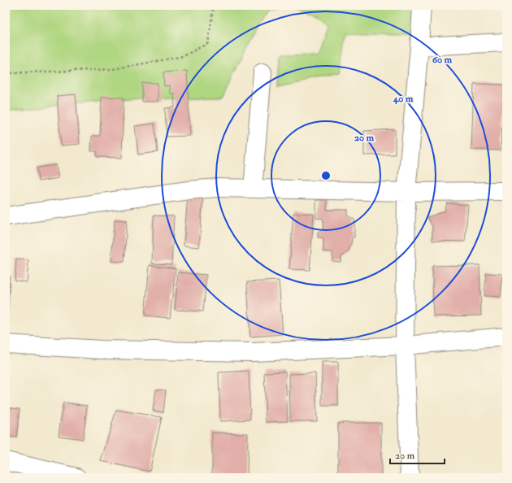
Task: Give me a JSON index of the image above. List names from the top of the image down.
{
  "scale_bar": "20 m",
  "rings": ["60 m", "40 m", "20 m"]
}
